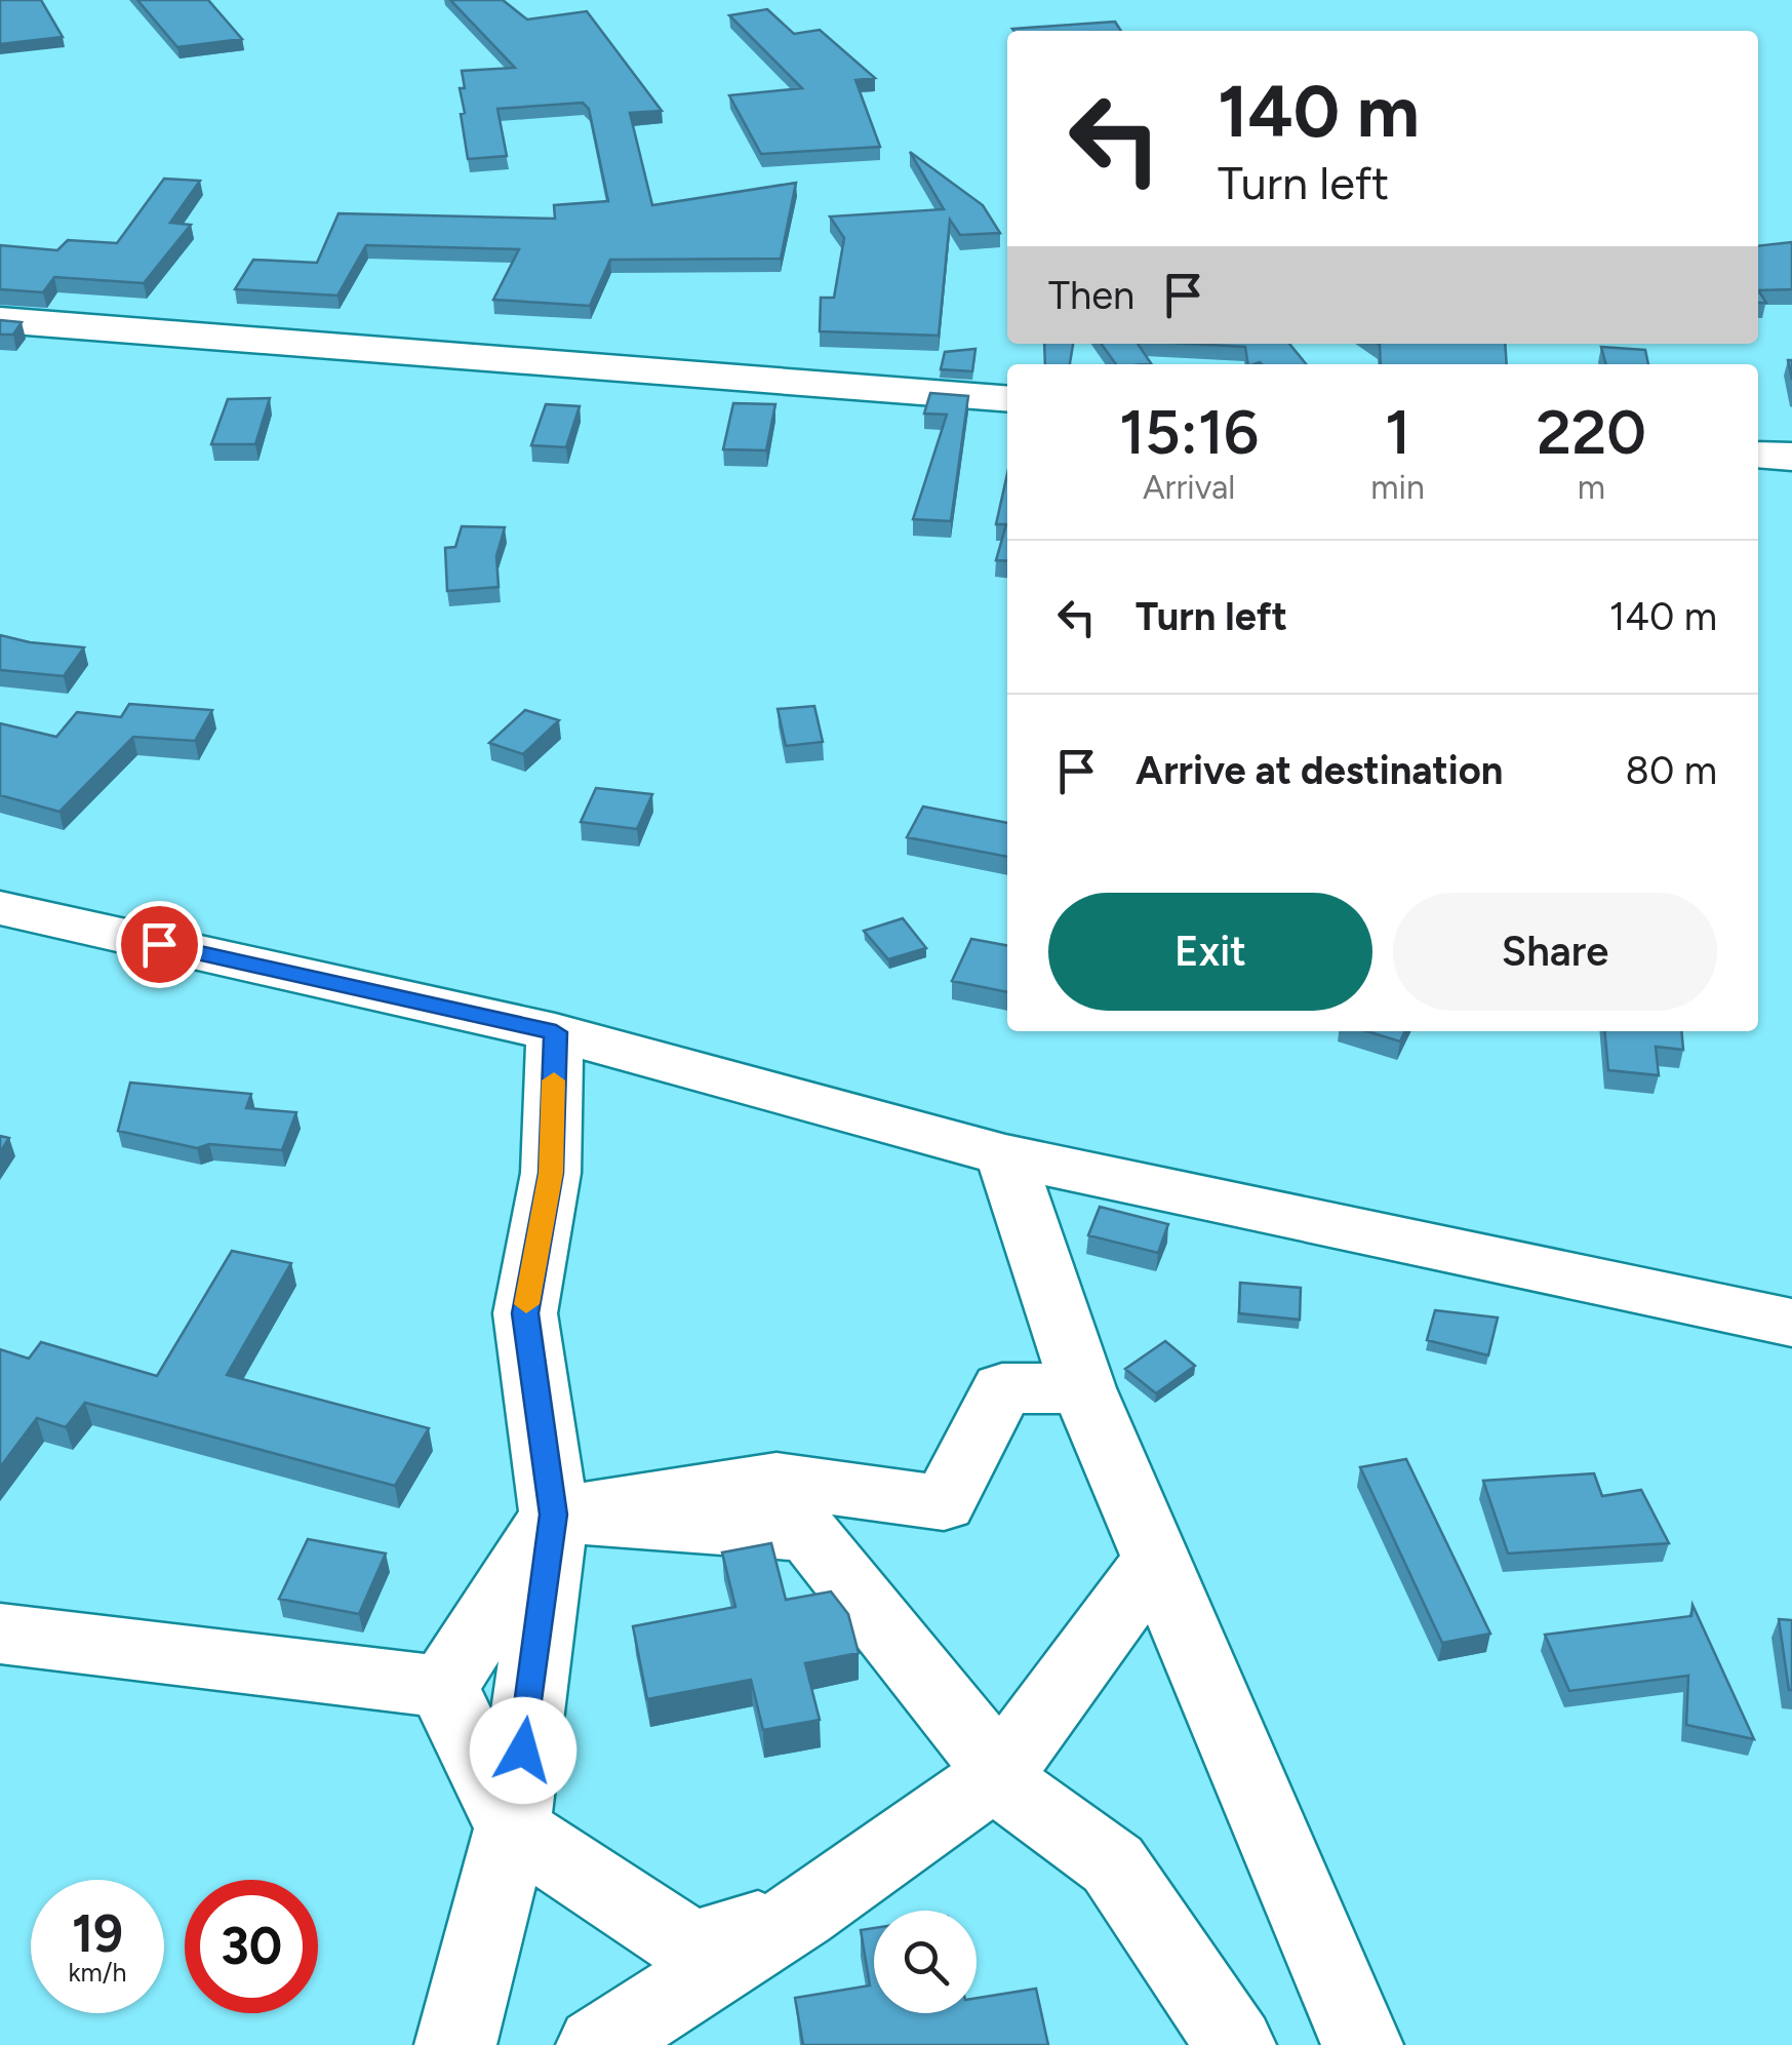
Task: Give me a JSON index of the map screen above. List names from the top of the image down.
{
  "page": {
    "turn": ["140 m", "Turn left"],
    "then": "Then",
    "eta": [
      "15:16",
      "Arrival",
      "1",
      "min",
      "220",
      "m"
    ],
    "list": [
      {
        "name": "Turn left",
        "value": "140 m"
      },
      {
        "name": "Arrive at destination",
        "value": "80 m"
      }
    ],
    "buttons": ["Exit", "Share"],
    "speed": "19 km/h",
    "limit": "30"
  }
}
